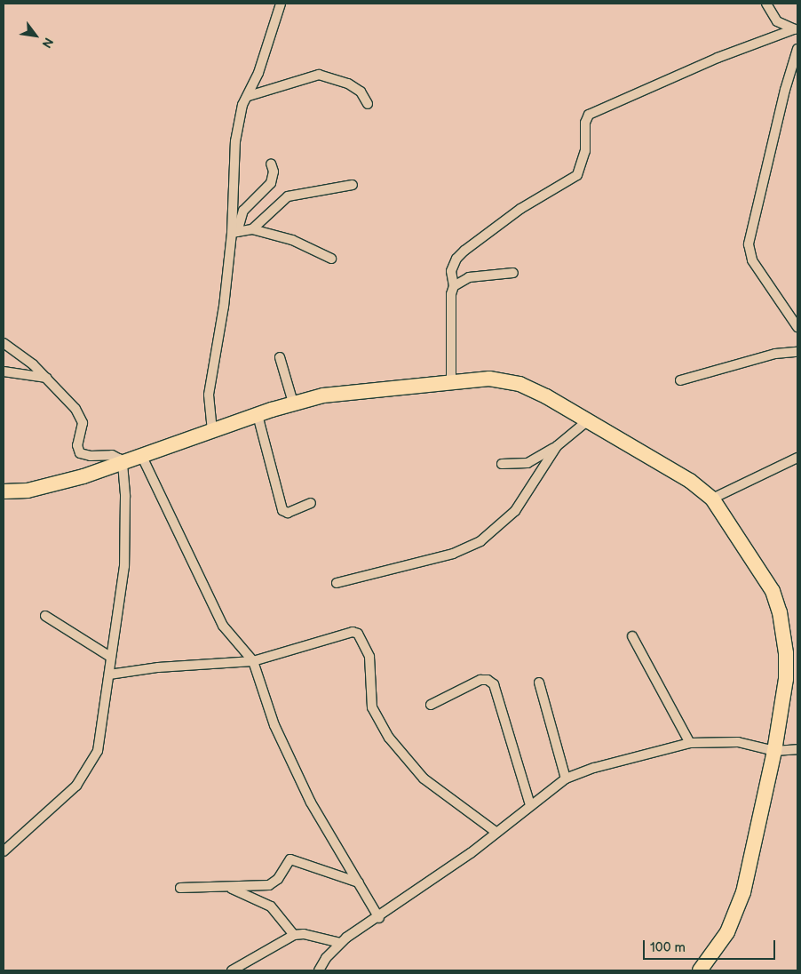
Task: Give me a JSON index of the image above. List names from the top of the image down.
{
  "scale_bar": "100 m",
  "north": "bottom right"
}
